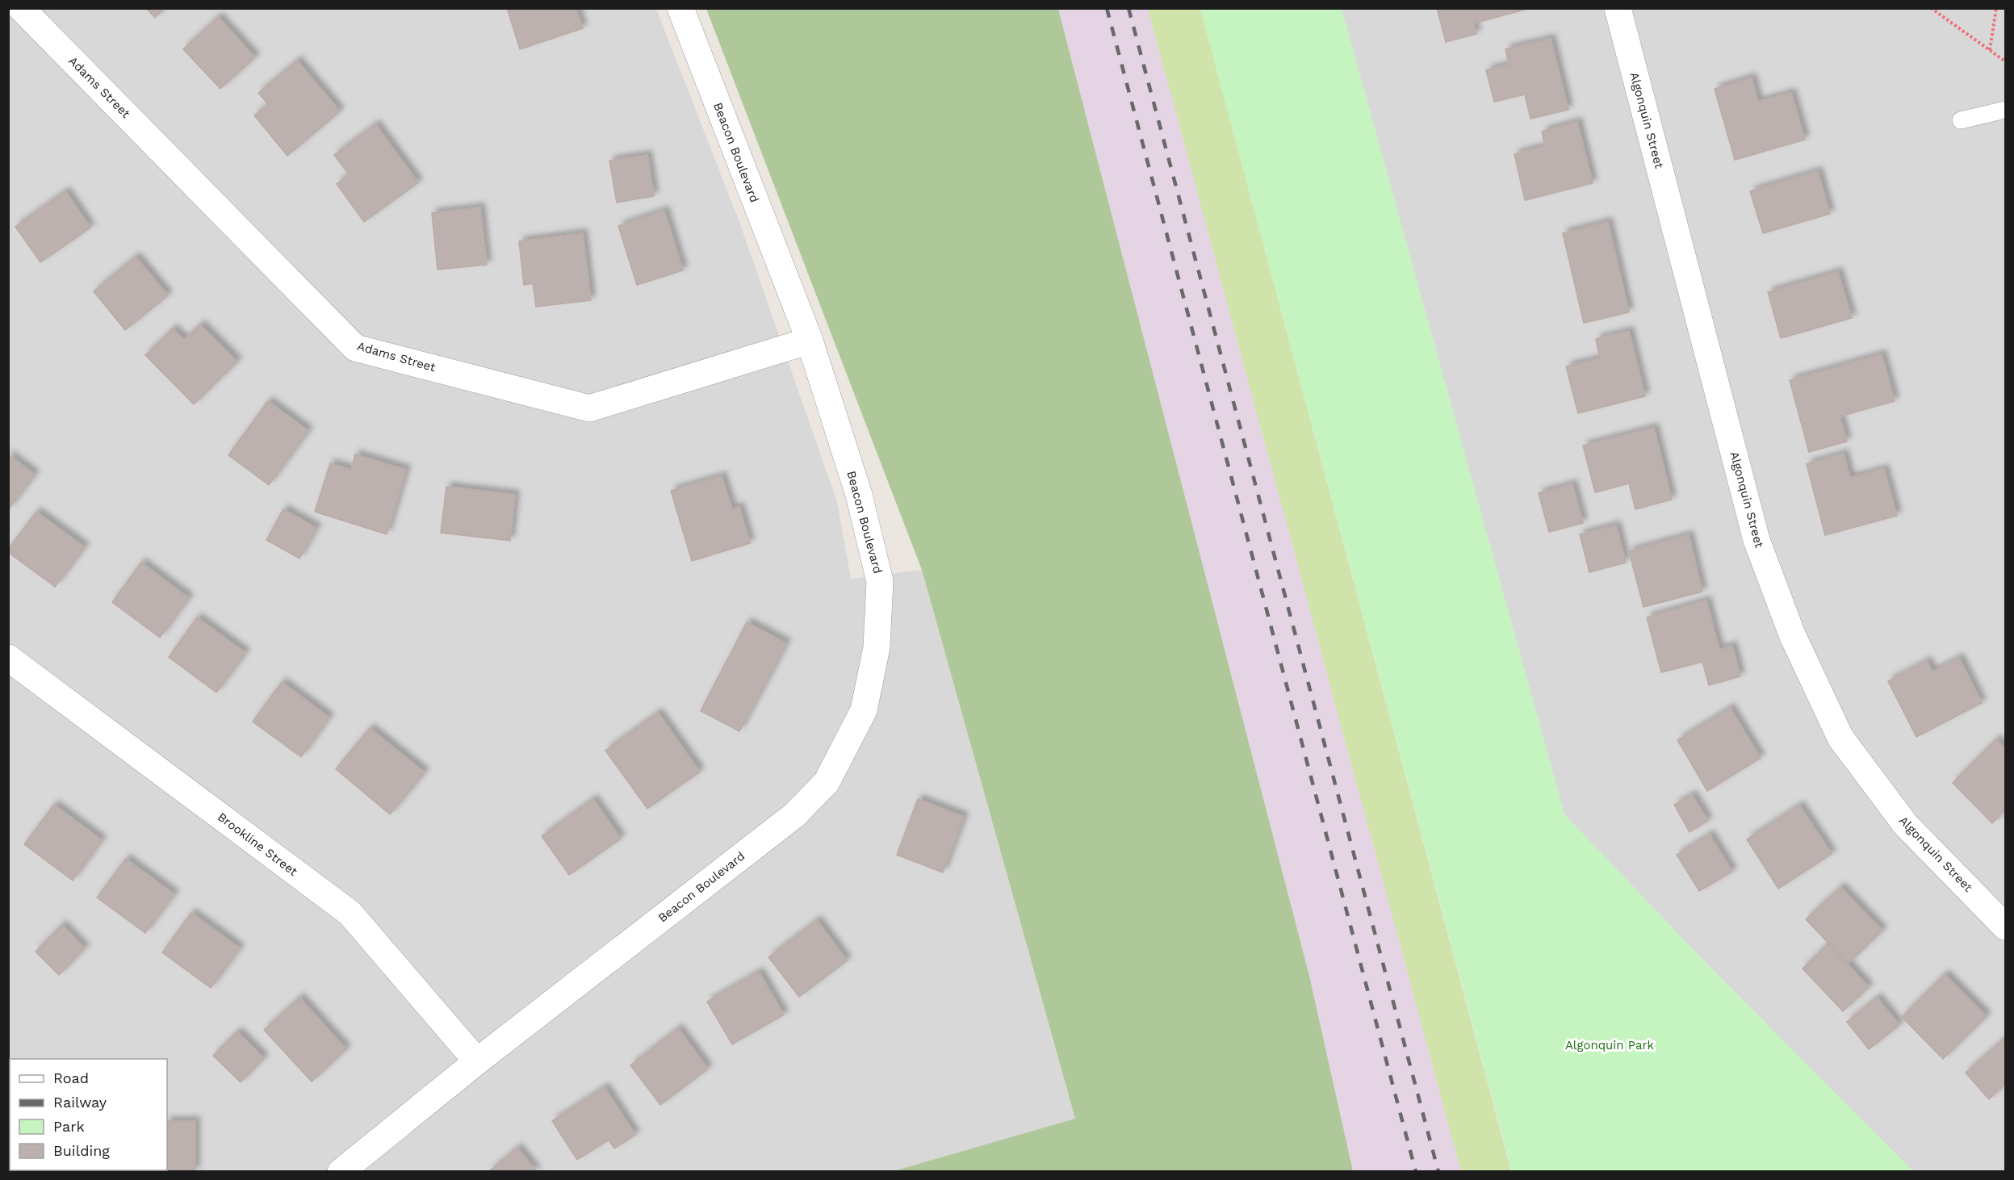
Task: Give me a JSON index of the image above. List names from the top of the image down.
{
  "streets": {
    "street": [
      "Adams Street",
      "Algonquin Street",
      "Beacon Boulevard",
      "Brookline Street"
    ]
  },
  "crossings": [
    ["Adams Street", "Beacon Boulevard"],
    ["Beacon Boulevard", "Brookline Street"]
  ],
  "parks": ["Algonquin Park"],
  "legend": [
    "Road",
    "Railway",
    "Park",
    "Building"
  ]
}
